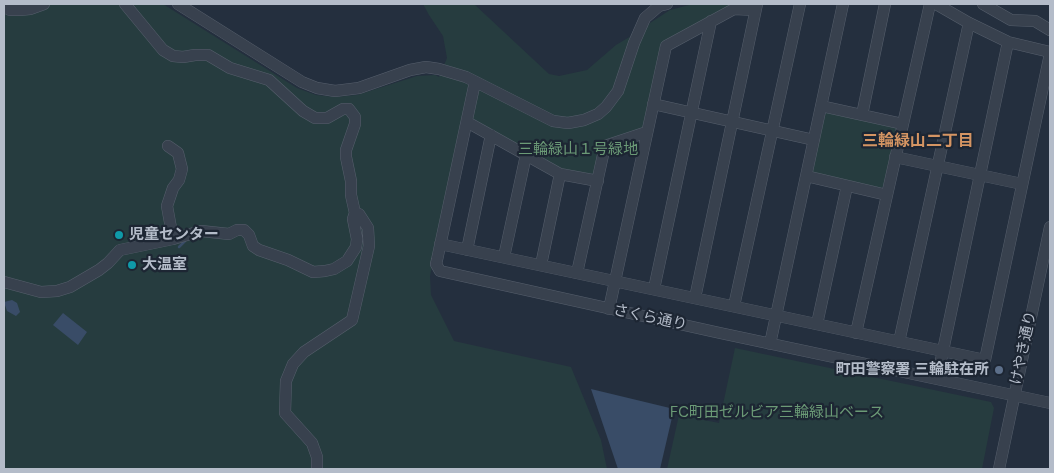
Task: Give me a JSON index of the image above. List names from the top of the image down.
{
  "streets": {
    "street": ["さくら通り", "けやき通り"]
  },
  "crossings": [
    ["さくら通り", "けやき通り"]
  ],
  "districts": ["三輪緑山二丁目"],
  "parks": ["三輪緑山１号緑地", "FC町田ゼルビア三輪緑山ベース"],
  "places": ["児童センター", "大温室", "町田警察署 三輪駐在所"]
}
